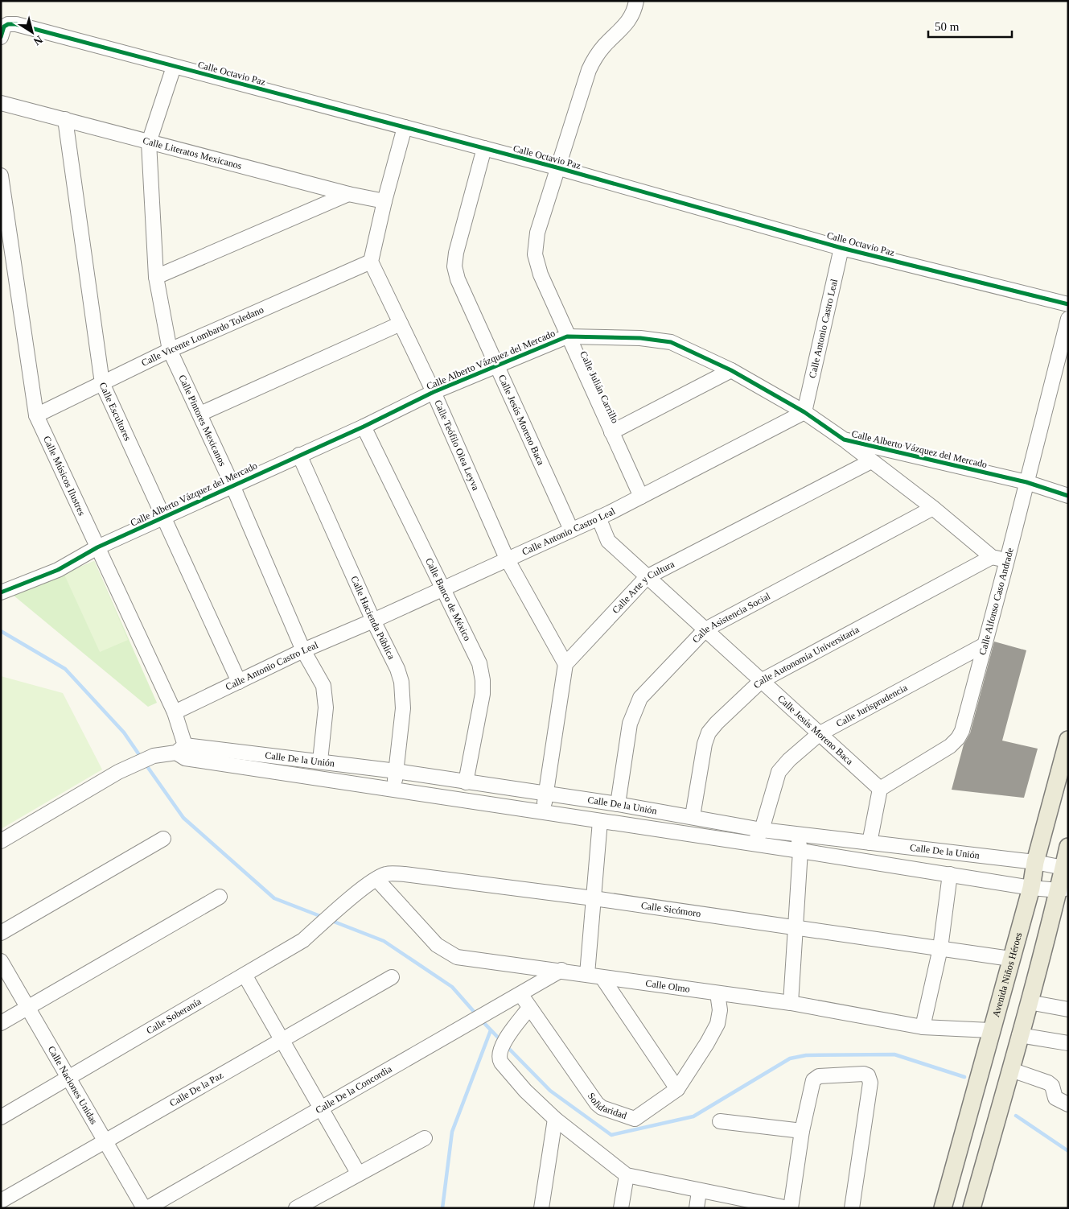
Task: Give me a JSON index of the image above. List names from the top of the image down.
{
  "streets": {
    "main road": ["Avenida Niños Héroes"],
    "street": [
      "Calle Octavio Paz",
      "Calle Literatos Mexicanos",
      "Calle Antonio Castro Leal",
      "Calle Vicente Lombardo Toledano",
      "Calle Alberto Vázquez del Mercado",
      "Calle Julián Carrillo",
      "Calle Escultores",
      "Calle Jesús Moreno Baca",
      "Calle Pintores Mexicanos",
      "Calle Teófilo Olea Leyva",
      "Calle Músicos Ilustres",
      "Calle Arte y Cultura",
      "Calle Banco de México",
      "Calle Alfonso Caso Andrade",
      "Calle Hacienda Pública",
      "Calle Asistencia Social",
      "Calle Autonomía Universitaria",
      "Calle Jurisprudencia",
      "Calle De la Unión",
      "Calle Sicómoro",
      "Calle Olmo",
      "Calle Soberanía",
      "Calle Naciones Unidas",
      "Calle De la Paz",
      "Calle De la Concordia",
      "Solidaridad"
    ]
  },
  "crossings": [
    ["Calle Octavio Paz", "Calle Antonio Castro Leal"],
    ["Calle Octavio Paz", "Calle Julián Carrillo"],
    ["Calle Octavio Paz", "Calle Jesús Moreno Baca"],
    ["Calle Octavio Paz", "Calle Pintores Mexicanos"],
    ["Calle Literatos Mexicanos", "Calle Escultores"],
    ["Calle Literatos Mexicanos", "Calle Pintores Mexicanos"],
    ["Calle Antonio Castro Leal", "Calle Alberto Vázquez del Mercado"],
    ["Calle Antonio Castro Leal", "Calle Julián Carrillo"],
    ["Calle Antonio Castro Leal", "Calle Escultores"],
    ["Calle Antonio Castro Leal", "Calle Jesús Moreno Baca"],
    ["Calle Antonio Castro Leal", "Calle Pintores Mexicanos"],
    ["Calle Antonio Castro Leal", "Calle Teófilo Olea Leyva"],
    ["Calle Antonio Castro Leal", "Calle Músicos Ilustres"],
    ["Calle Antonio Castro Leal", "Calle Banco de México"],
    ["Calle Antonio Castro Leal", "Calle Hacienda Pública"],
    ["Calle Vicente Lombardo Toledano", "Calle Escultores"],
    ["Calle Vicente Lombardo Toledano", "Calle Pintores Mexicanos"],
    ["Calle Vicente Lombardo Toledano", "Calle Teófilo Olea Leyva"],
    ["Calle Vicente Lombardo Toledano", "Calle Músicos Ilustres"],
    ["Calle Alberto Vázquez del Mercado", "Calle Julián Carrillo"],
    ["Calle Alberto Vázquez del Mercado", "Calle Escultores"],
    ["Calle Alberto Vázquez del Mercado", "Calle Jesús Moreno Baca"],
    ["Calle Alberto Vázquez del Mercado", "Calle Pintores Mexicanos"],
    ["Calle Alberto Vázquez del Mercado", "Calle Teófilo Olea Leyva"],
    ["Calle Alberto Vázquez del Mercado", "Calle Músicos Ilustres"],
    ["Calle Alberto Vázquez del Mercado", "Calle Banco de México"],
    ["Calle Alberto Vázquez del Mercado", "Calle Alfonso Caso Andrade"],
    ["Calle Alberto Vázquez del Mercado", "Calle Hacienda Pública"],
    ["Calle Jesús Moreno Baca", "Calle Arte y Cultura"],
    ["Calle Jesús Moreno Baca", "Calle Alfonso Caso Andrade"],
    ["Calle Jesús Moreno Baca", "Calle Asistencia Social"],
    ["Calle Jesús Moreno Baca", "Calle Autonomía Universitaria"],
    ["Calle Jesús Moreno Baca", "Calle Jurisprudencia"],
    ["Calle Pintores Mexicanos", "Calle De la Unión"],
    ["Calle Teófilo Olea Leyva", "Calle Arte y Cultura"],
    ["Calle Músicos Ilustres", "Calle De la Unión"],
    ["Calle Banco de México", "Calle De la Unión"],
    ["Calle Alfonso Caso Andrade", "Calle Jurisprudencia"],
    ["Calle Hacienda Pública", "Calle De la Unión"],
    ["Calle Asistencia Social", "Calle De la Unión"],
    ["Calle Autonomía Universitaria", "Calle De la Unión"],
    ["Calle Jurisprudencia", "Calle De la Unión"],
    ["Calle De la Unión", "Avenida Niños Héroes"],
    ["Calle Sicómoro", "Avenida Niños Héroes"],
    ["Calle Sicómoro", "Calle Olmo"],
    ["Calle Sicómoro", "Calle Soberanía"],
    ["Avenida Niños Héroes", "Calle Olmo"],
    ["Calle Olmo", "Calle De la Concordia"],
    ["Calle Olmo", "Solidaridad"],
    ["Calle Soberanía", "Calle Naciones Unidas"],
    ["Calle Naciones Unidas", "Calle De la Paz"],
    ["Calle De la Concordia", "Solidaridad"]
  ],
  "scale_bar": "50 m",
  "north": "bottom right"
}
